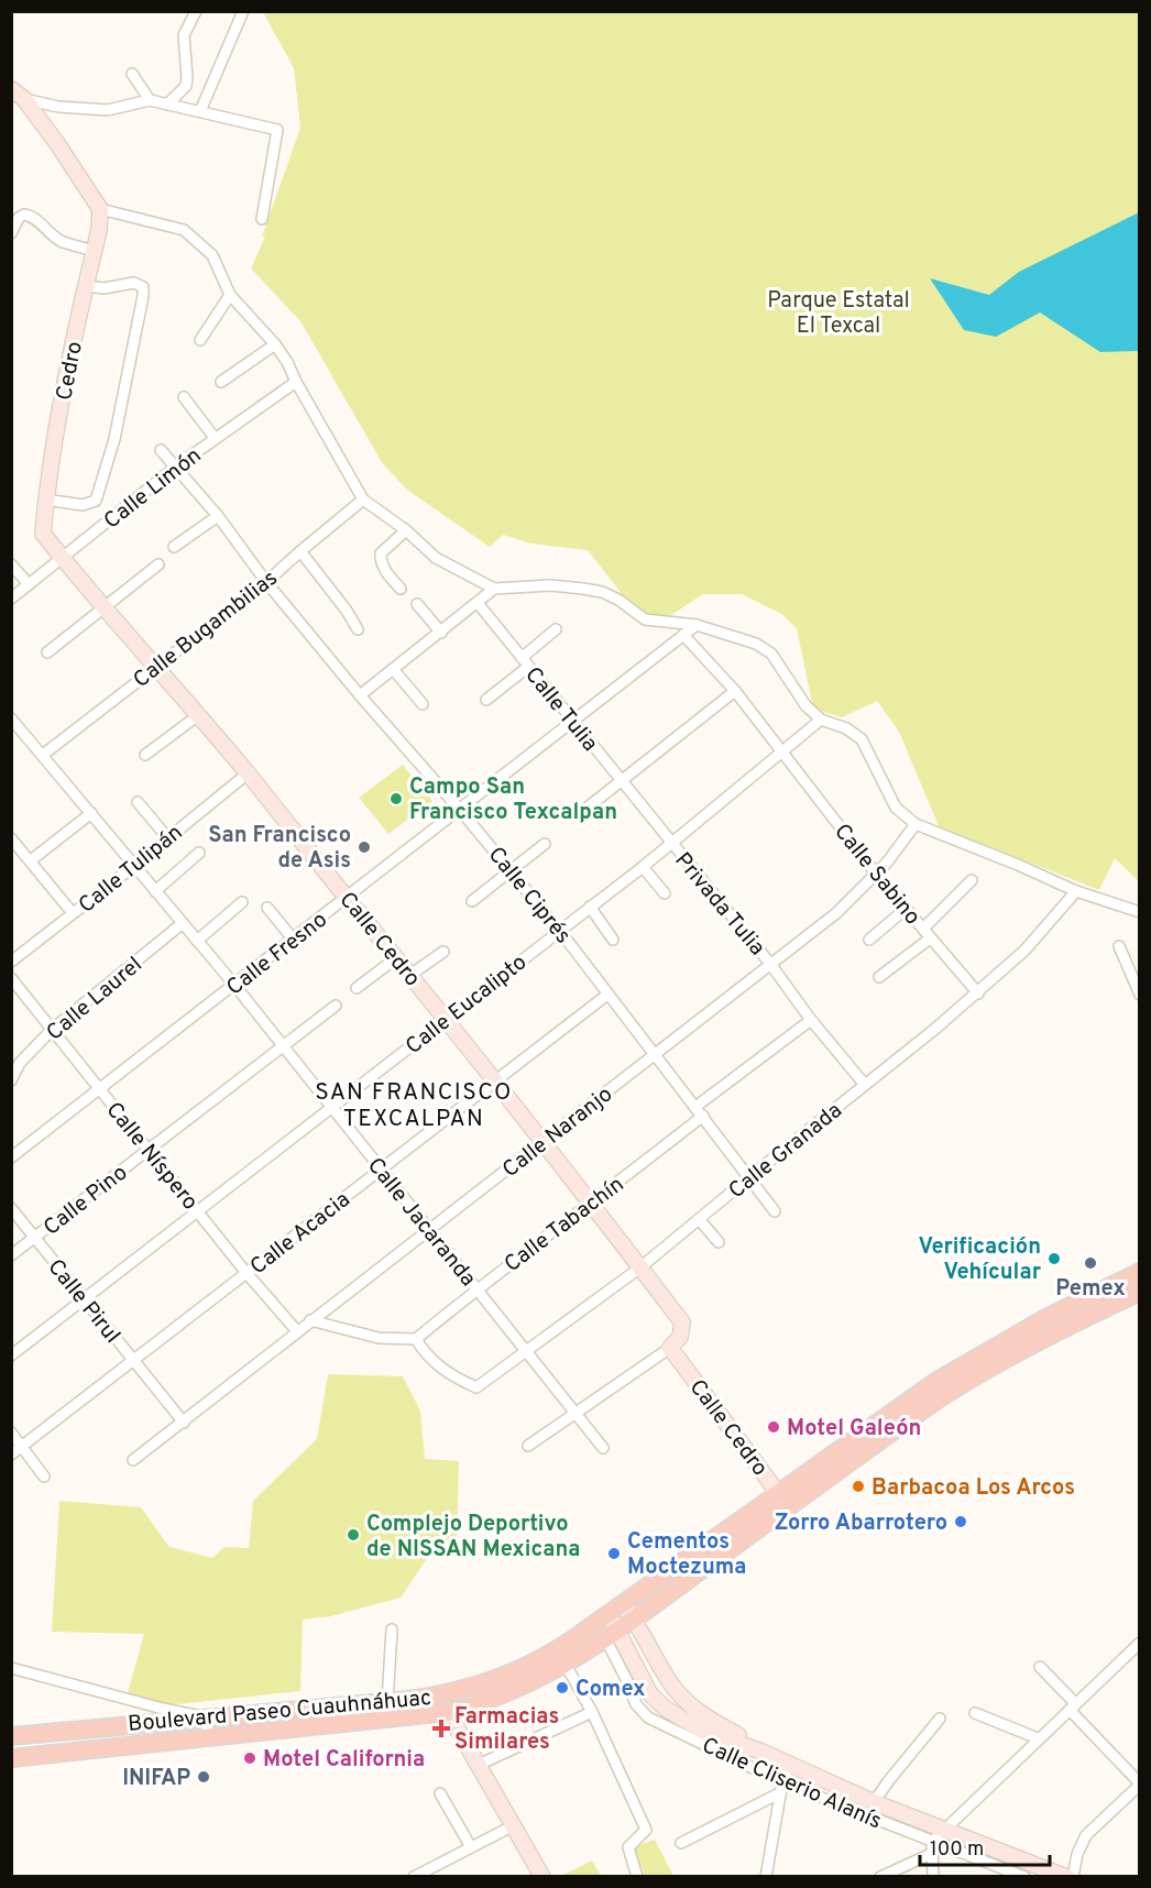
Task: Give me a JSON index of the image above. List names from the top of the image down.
{
  "streets": {
    "main road": ["Boulevard Paseo Cuauhnáhuac"],
    "street": [
      "Cedro",
      "Calle Limón",
      "Calle Bugambilias",
      "Calle Tulia",
      "Calle Tulipán",
      "Calle Sabino",
      "Calle Ciprés",
      "Privada Tulia",
      "Calle Cedro",
      "Calle Fresno",
      "Calle Laurel",
      "Calle Eucalipto",
      "Calle Naranjo",
      "Calle Granada",
      "Calle Níspero",
      "Calle Pino",
      "Calle Jacaranda",
      "Calle Tabachín",
      "Calle Acacia",
      "Calle Pirul",
      "Calle Cliserio Alanís"
    ]
  },
  "crossings": [
    ["Cedro", "Calle Cedro"],
    ["Calle Limón", "Calle Ciprés"],
    ["Calle Limón", "Calle Cedro"],
    ["Calle Bugambilias", "Calle Ciprés"],
    ["Calle Bugambilias", "Calle Cedro"],
    ["Calle Bugambilias", "Calle Jacaranda"],
    ["Calle Tulia", "Privada Tulia"],
    ["Calle Tulia", "Calle Fresno"],
    ["Calle Tulia", "Calle Eucalipto"],
    ["Calle Tulipán", "Calle Cedro"],
    ["Calle Tulipán", "Calle Jacaranda"],
    ["Calle Sabino", "Calle Fresno"],
    ["Calle Sabino", "Calle Eucalipto"],
    ["Calle Sabino", "Calle Naranjo"],
    ["Calle Sabino", "Calle Granada"],
    ["Calle Ciprés", "Calle Fresno"],
    ["Calle Ciprés", "Calle Eucalipto"],
    ["Calle Ciprés", "Calle Naranjo"],
    ["Calle Ciprés", "Calle Granada"],
    ["Calle Ciprés", "Calle Tabachín"],
    ["Calle Ciprés", "Calle Acacia"],
    ["Privada Tulia", "Calle Eucalipto"],
    ["Privada Tulia", "Calle Naranjo"],
    ["Calle Cedro", "Calle Fresno"],
    ["Calle Cedro", "Calle Eucalipto"],
    ["Calle Cedro", "Calle Naranjo"],
    ["Calle Cedro", "Calle Granada"],
    ["Calle Cedro", "Calle Tabachín"],
    ["Calle Cedro", "Calle Acacia"],
    ["Calle Cedro", "Boulevard Paseo Cuauhnáhuac"],
    ["Calle Fresno", "Calle Níspero"],
    ["Calle Fresno", "Calle Jacaranda"],
    ["Calle Laurel", "Calle Níspero"],
    ["Calle Laurel", "Calle Jacaranda"],
    ["Calle Eucalipto", "Calle Níspero"],
    ["Calle Eucalipto", "Calle Jacaranda"],
    ["Calle Eucalipto", "Calle Pirul"],
    ["Calle Naranjo", "Calle Níspero"],
    ["Calle Naranjo", "Calle Jacaranda"],
    ["Calle Naranjo", "Calle Pirul"],
    ["Calle Granada", "Calle Jacaranda"],
    ["Calle Granada", "Calle Tabachín"],
    ["Calle Níspero", "Calle Pino"],
    ["Calle Níspero", "Calle Acacia"],
    ["Calle Pino", "Calle Jacaranda"],
    ["Calle Pino", "Calle Pirul"],
    ["Calle Jacaranda", "Calle Tabachín"],
    ["Calle Jacaranda", "Calle Acacia"],
    ["Calle Acacia", "Calle Pirul"],
    ["Boulevard Paseo Cuauhnáhuac", "Calle Cliserio Alanís"]
  ],
  "districts": ["SAN FRANCISCO TEXCALPAN"],
  "parks": ["Parque Estatal El Texcal"],
  "places": {
    "other": [
      "Campo San Francisco Texcalpan",
      "San Francisco de Asis",
      "Verificación Vehícular",
      "Pemex",
      "Motel Galeón",
      "Barbacoa Los Arcos",
      "Zorro Abarrotero",
      "Complejo Deportivo de NISSAN Mexicana",
      "Cementos Moctezuma",
      "Comex",
      "Motel California",
      "INIFAP"
    ],
    "health": ["Farmacias Similares"]
  },
  "scale_bar": "100 m"
}
